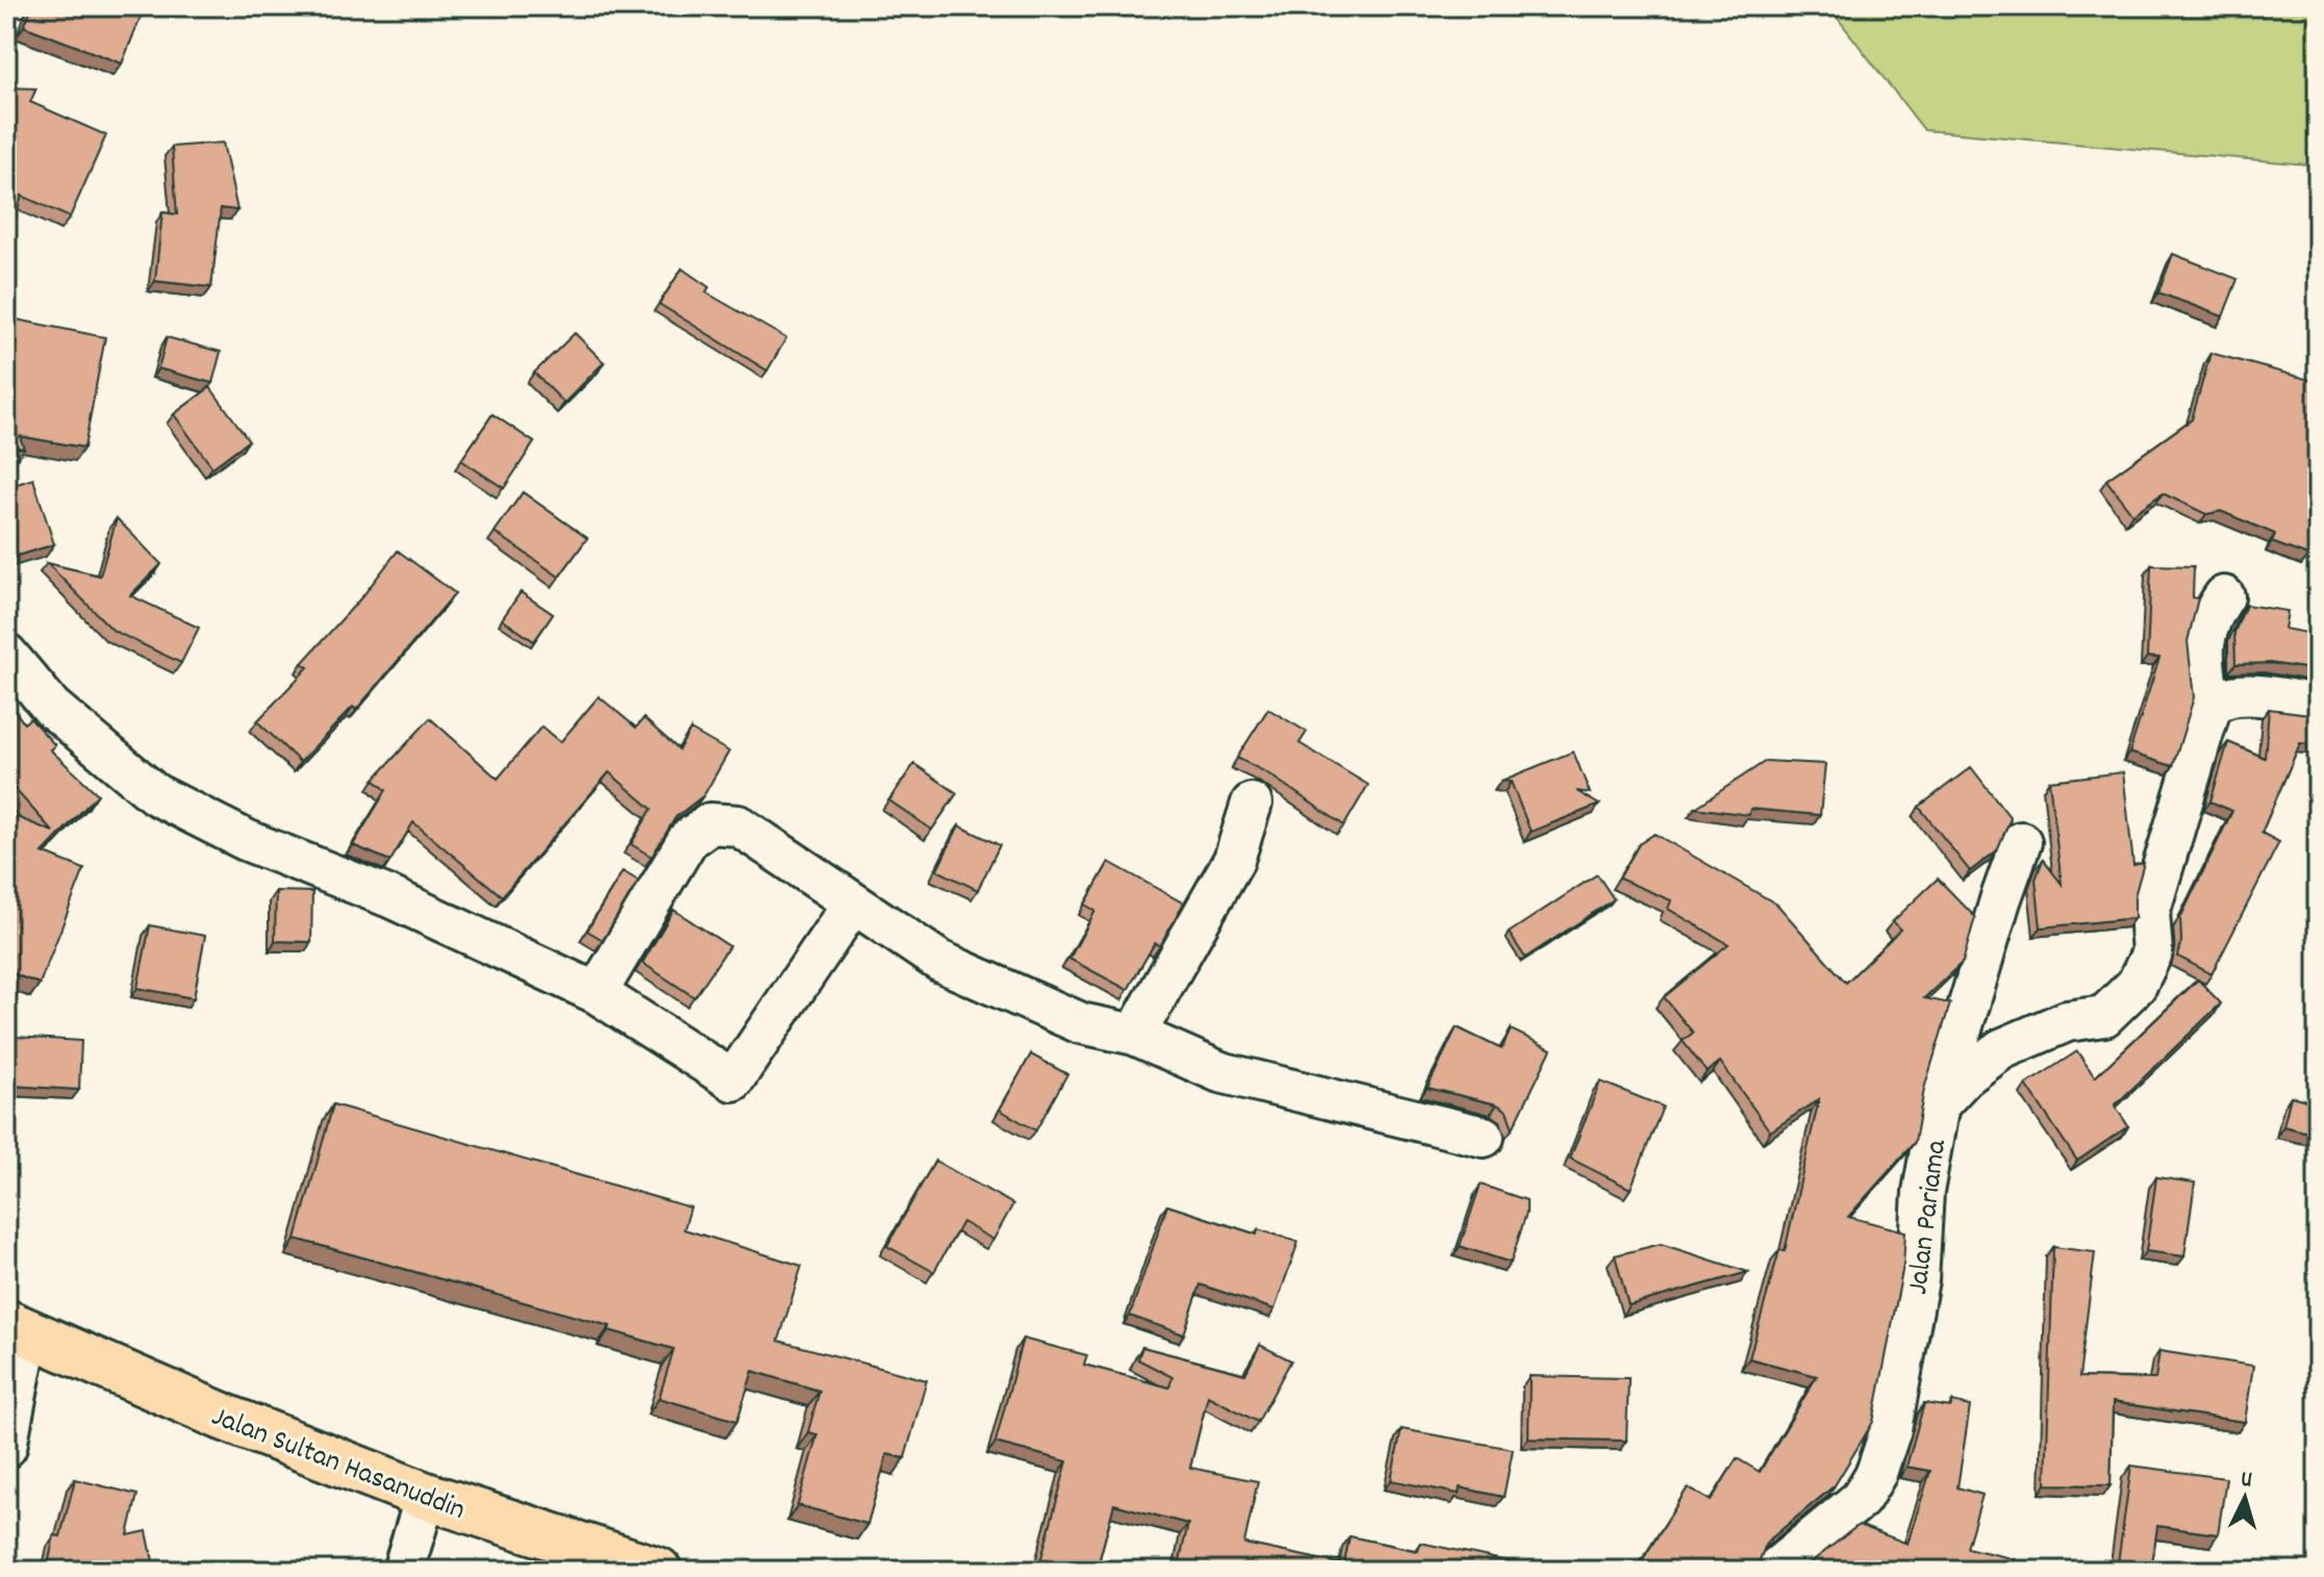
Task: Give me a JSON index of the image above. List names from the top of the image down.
{
  "streets": {
    "highway": ["Jalan Sultan Hasanuddin"],
    "street": ["Jalan Pariama"]
  },
  "north": "top"
}
